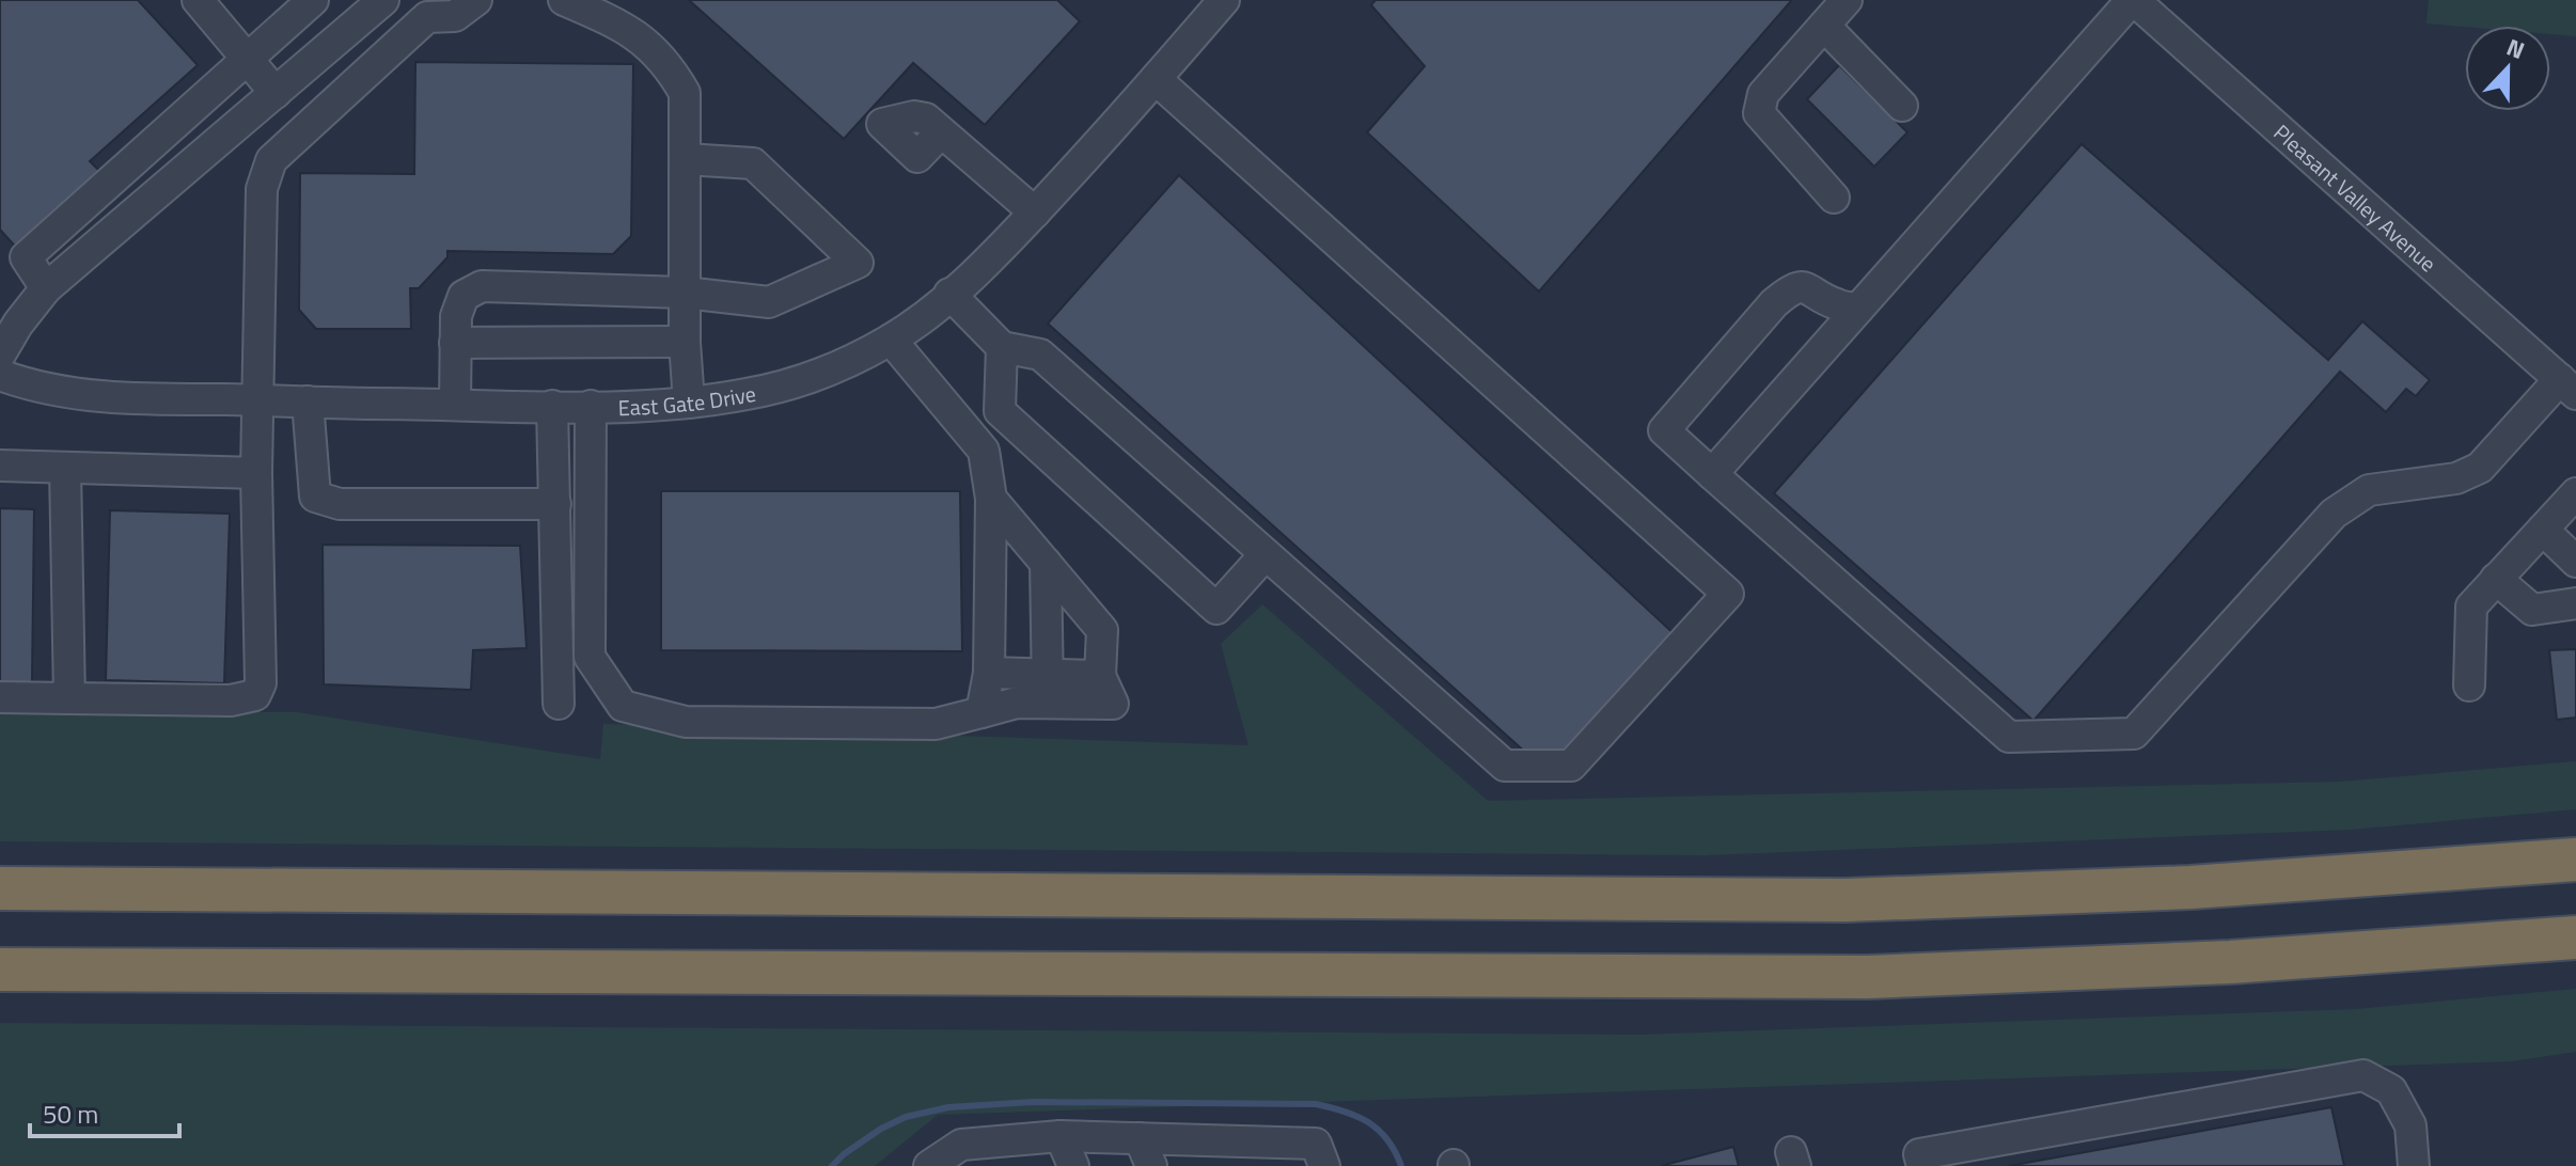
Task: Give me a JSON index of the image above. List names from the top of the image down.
{
  "streets": {
    "street": ["Pleasant Valley Avenue", "East Gate Drive"]
  },
  "scale_bar": "50 m",
  "north": "top"
}
